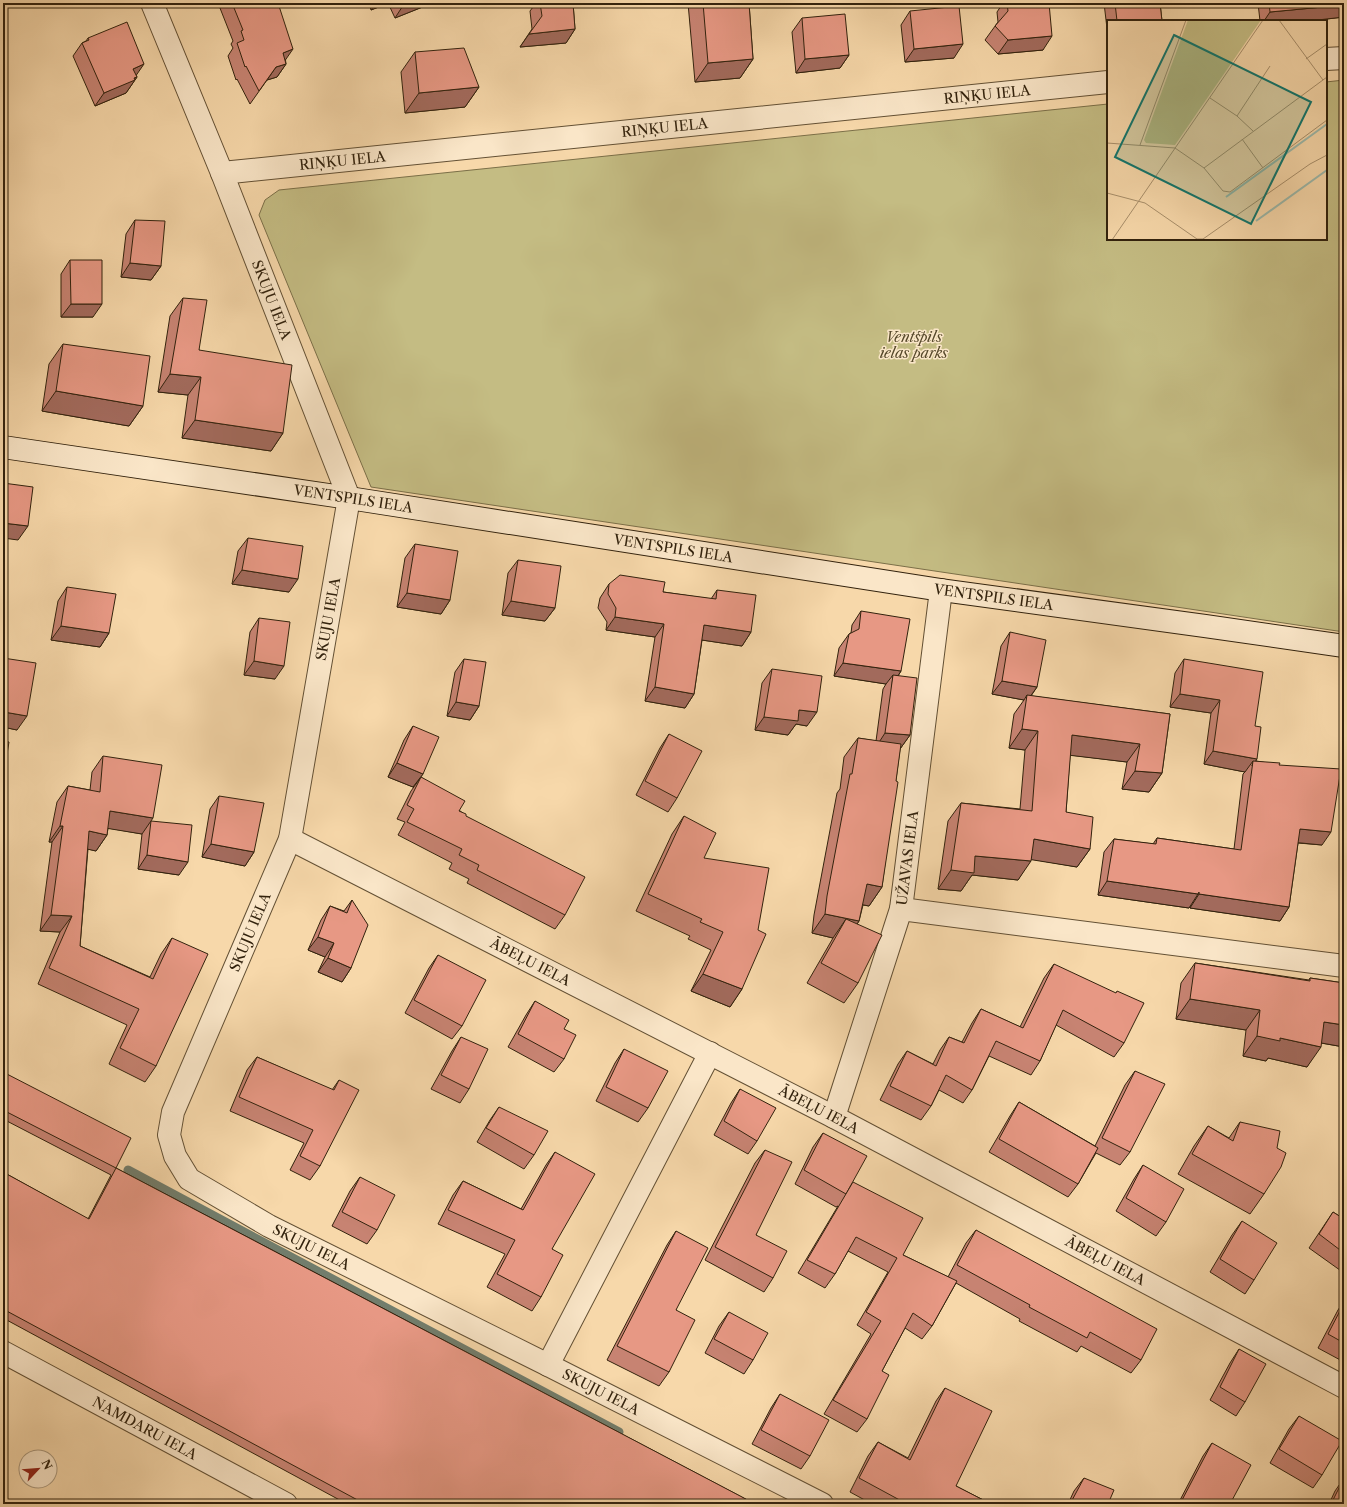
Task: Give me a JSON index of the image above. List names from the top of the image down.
{
  "streets": {
    "street": [
      "RIŅĶU IELA",
      "SKUJU IELA",
      "VENTSPILS IELA",
      "UŽAVAS IELA",
      "ĀBEĻU IELA",
      "NAMDARU IELA"
    ]
  },
  "crossings": [
    ["RIŅĶU IELA", "SKUJU IELA"],
    ["SKUJU IELA", "VENTSPILS IELA"],
    ["SKUJU IELA", "ĀBEĻU IELA"],
    ["VENTSPILS IELA", "UŽAVAS IELA"],
    ["UŽAVAS IELA", "ĀBEĻU IELA"]
  ],
  "parks": ["Ventspils ielas parks"],
  "north": "top right"
}
